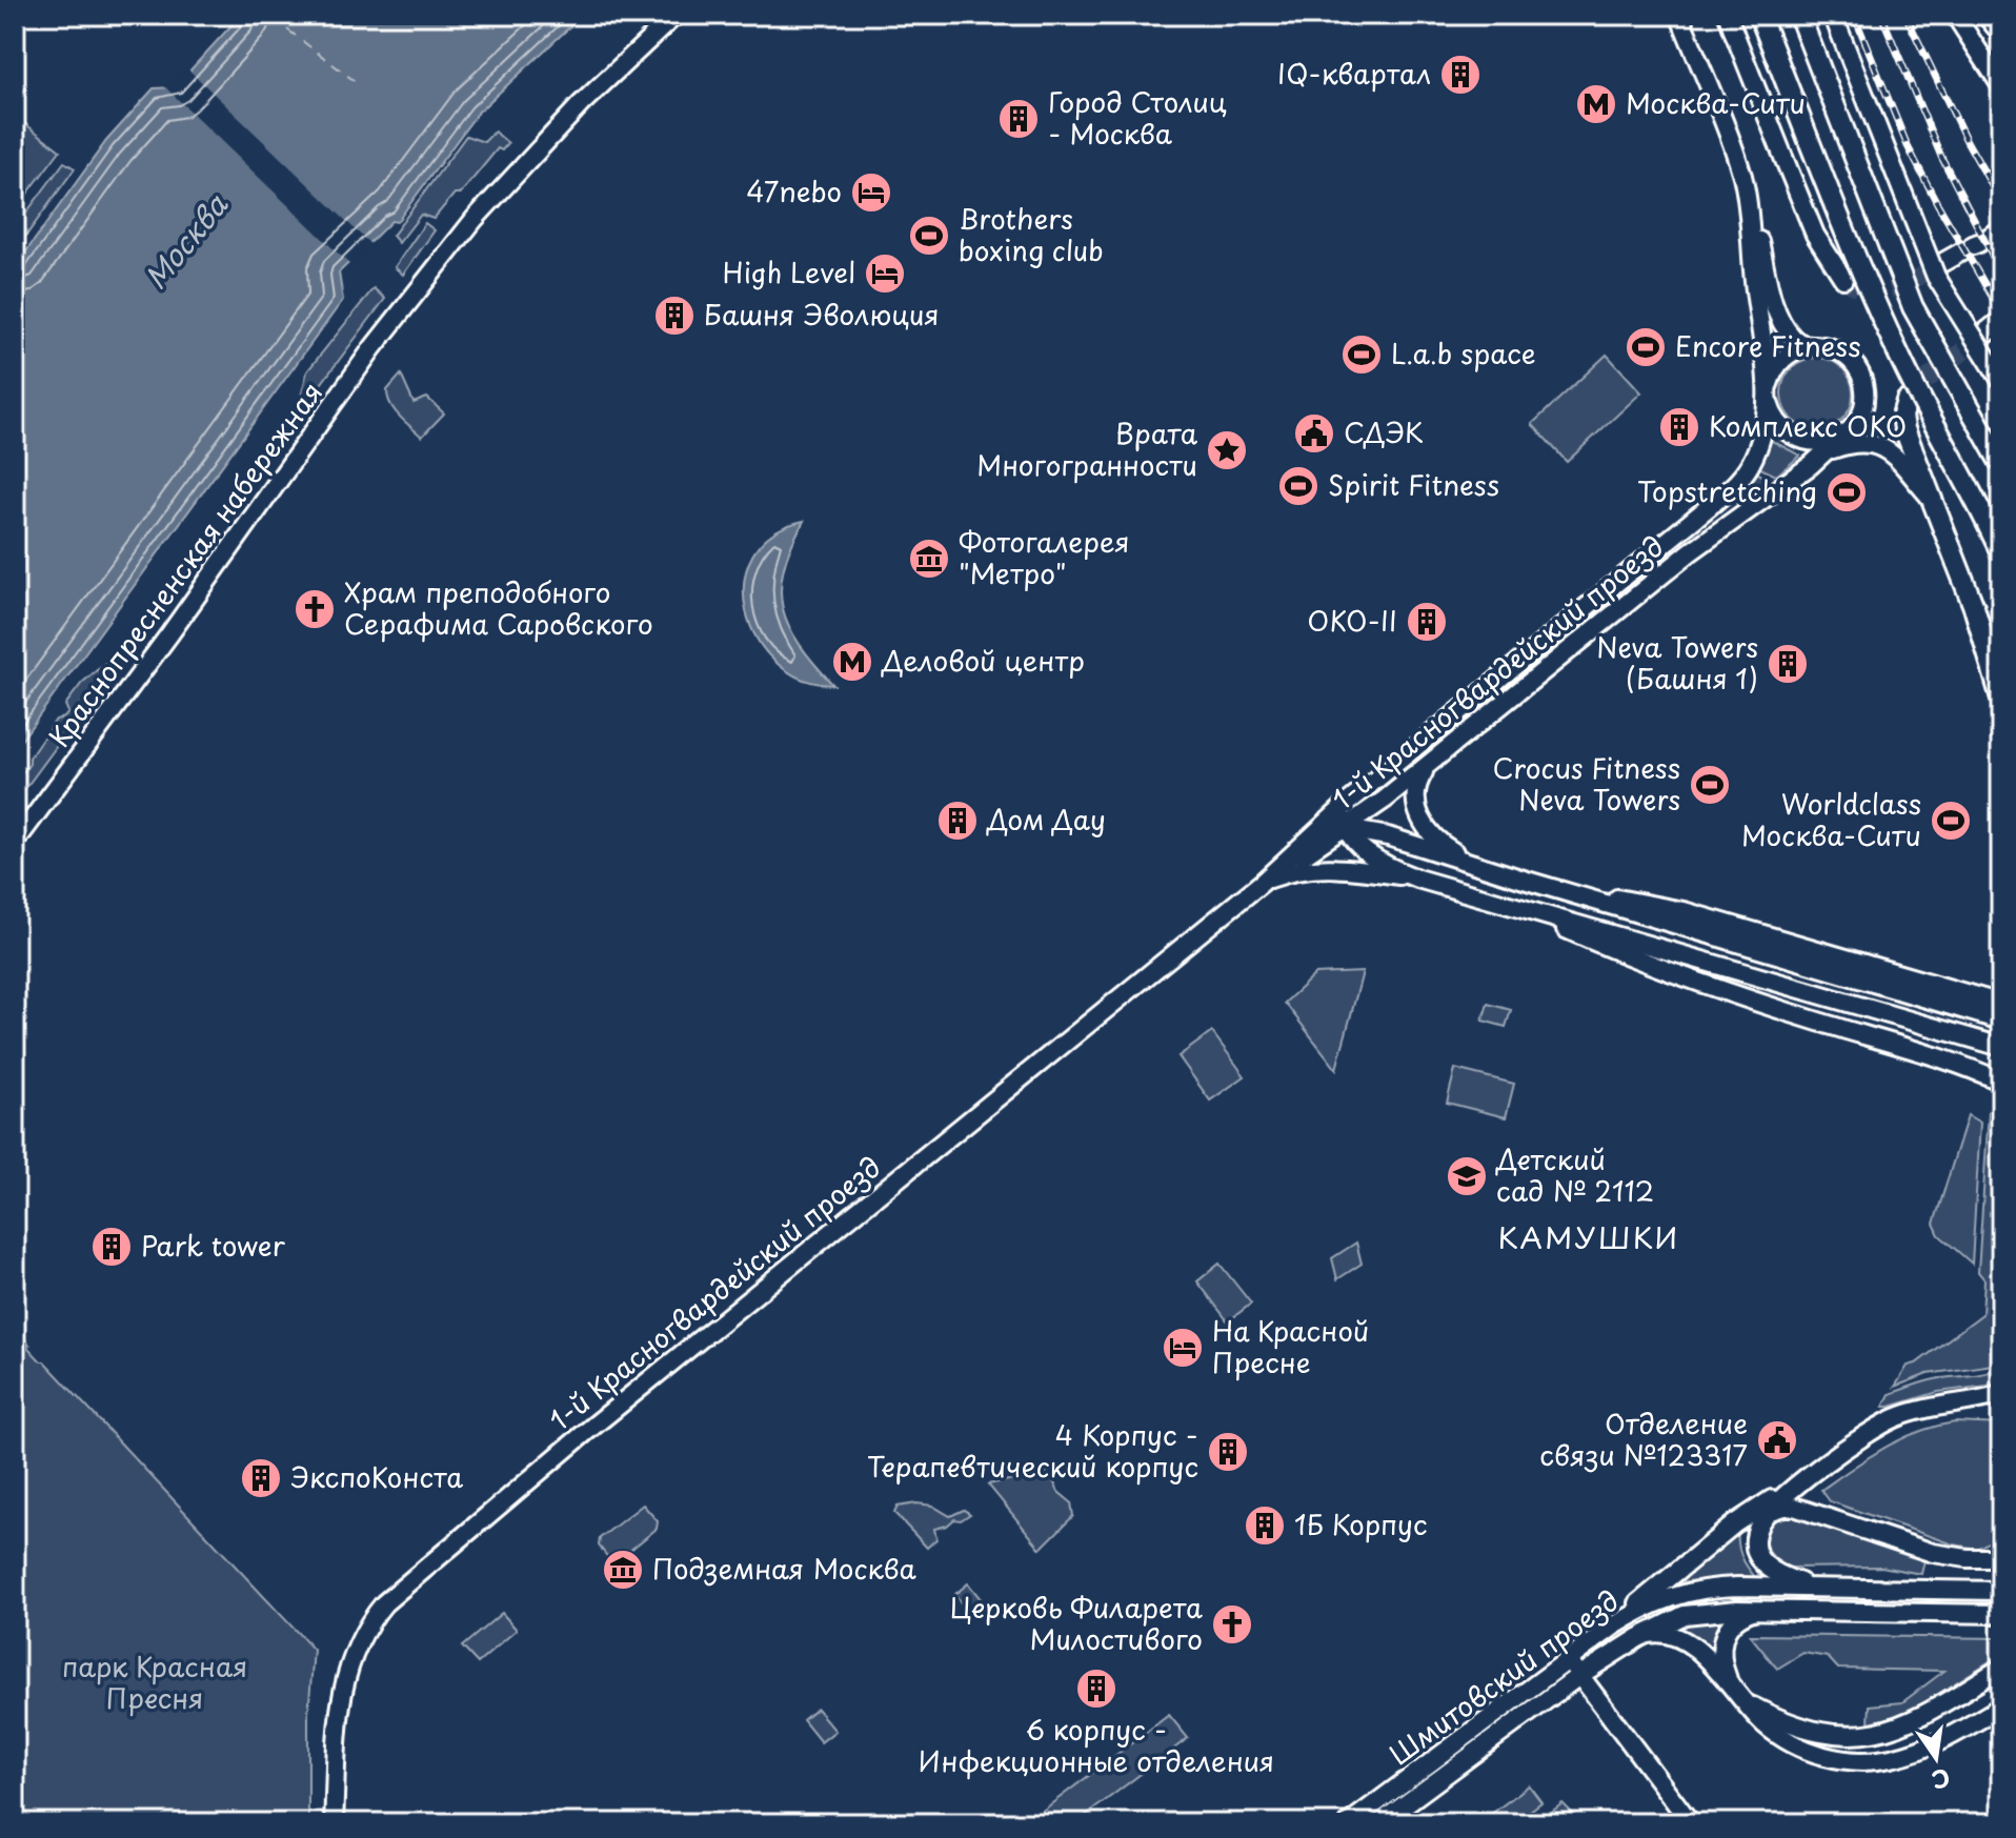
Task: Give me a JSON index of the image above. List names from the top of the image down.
{
  "streets": {
    "main road": ["Краснопресненская набережная", "1-й Красногвардейский проезд", "Шмитовский проезд"]
  },
  "districts": ["КАМУШКИ"],
  "water": ["Москва"],
  "parks": ["парк Красная Пресня"],
  "places": {
    "building": [
      "IQ-квартал",
      "Город Столиц - Москва",
      "Башня Эволюция",
      "Комплекс ОКО",
      "ОКО-II",
      "Neva Towers (Башня 1)",
      "Дом Дау",
      "Park tower",
      "4 Корпус - Терапевтический корпус",
      "ЭкспоКонста",
      "1Б Корпус",
      "6 корпус - Инфекционные отделения"
    ],
    "metro station": ["Москва-Сити", "Деловой центр"],
    "hotel": ["47nebo", "High Level", "На Красной Пресне"],
    "sports": [
      "Brothers boxing club",
      "Encore Fitness",
      "L.a.b space",
      "Spirit Fitness",
      "Topstretching",
      "Crocus Fitness Neva Towers",
      "Worldclass Москва-Сити"
    ],
    "public building": ["СДЭК", "Отделение связи №123317"],
    "place": ["Врата Многогранности"],
    "museum": ["Фотогалерея \"Метро\"", "Подземная Москва"],
    "church": ["Храм преподобного Серафима Саровского", "Церковь Филарета Милостивого"],
    "school or university": ["Детский сад № 2112"]
  },
  "north": "bottom"
}
